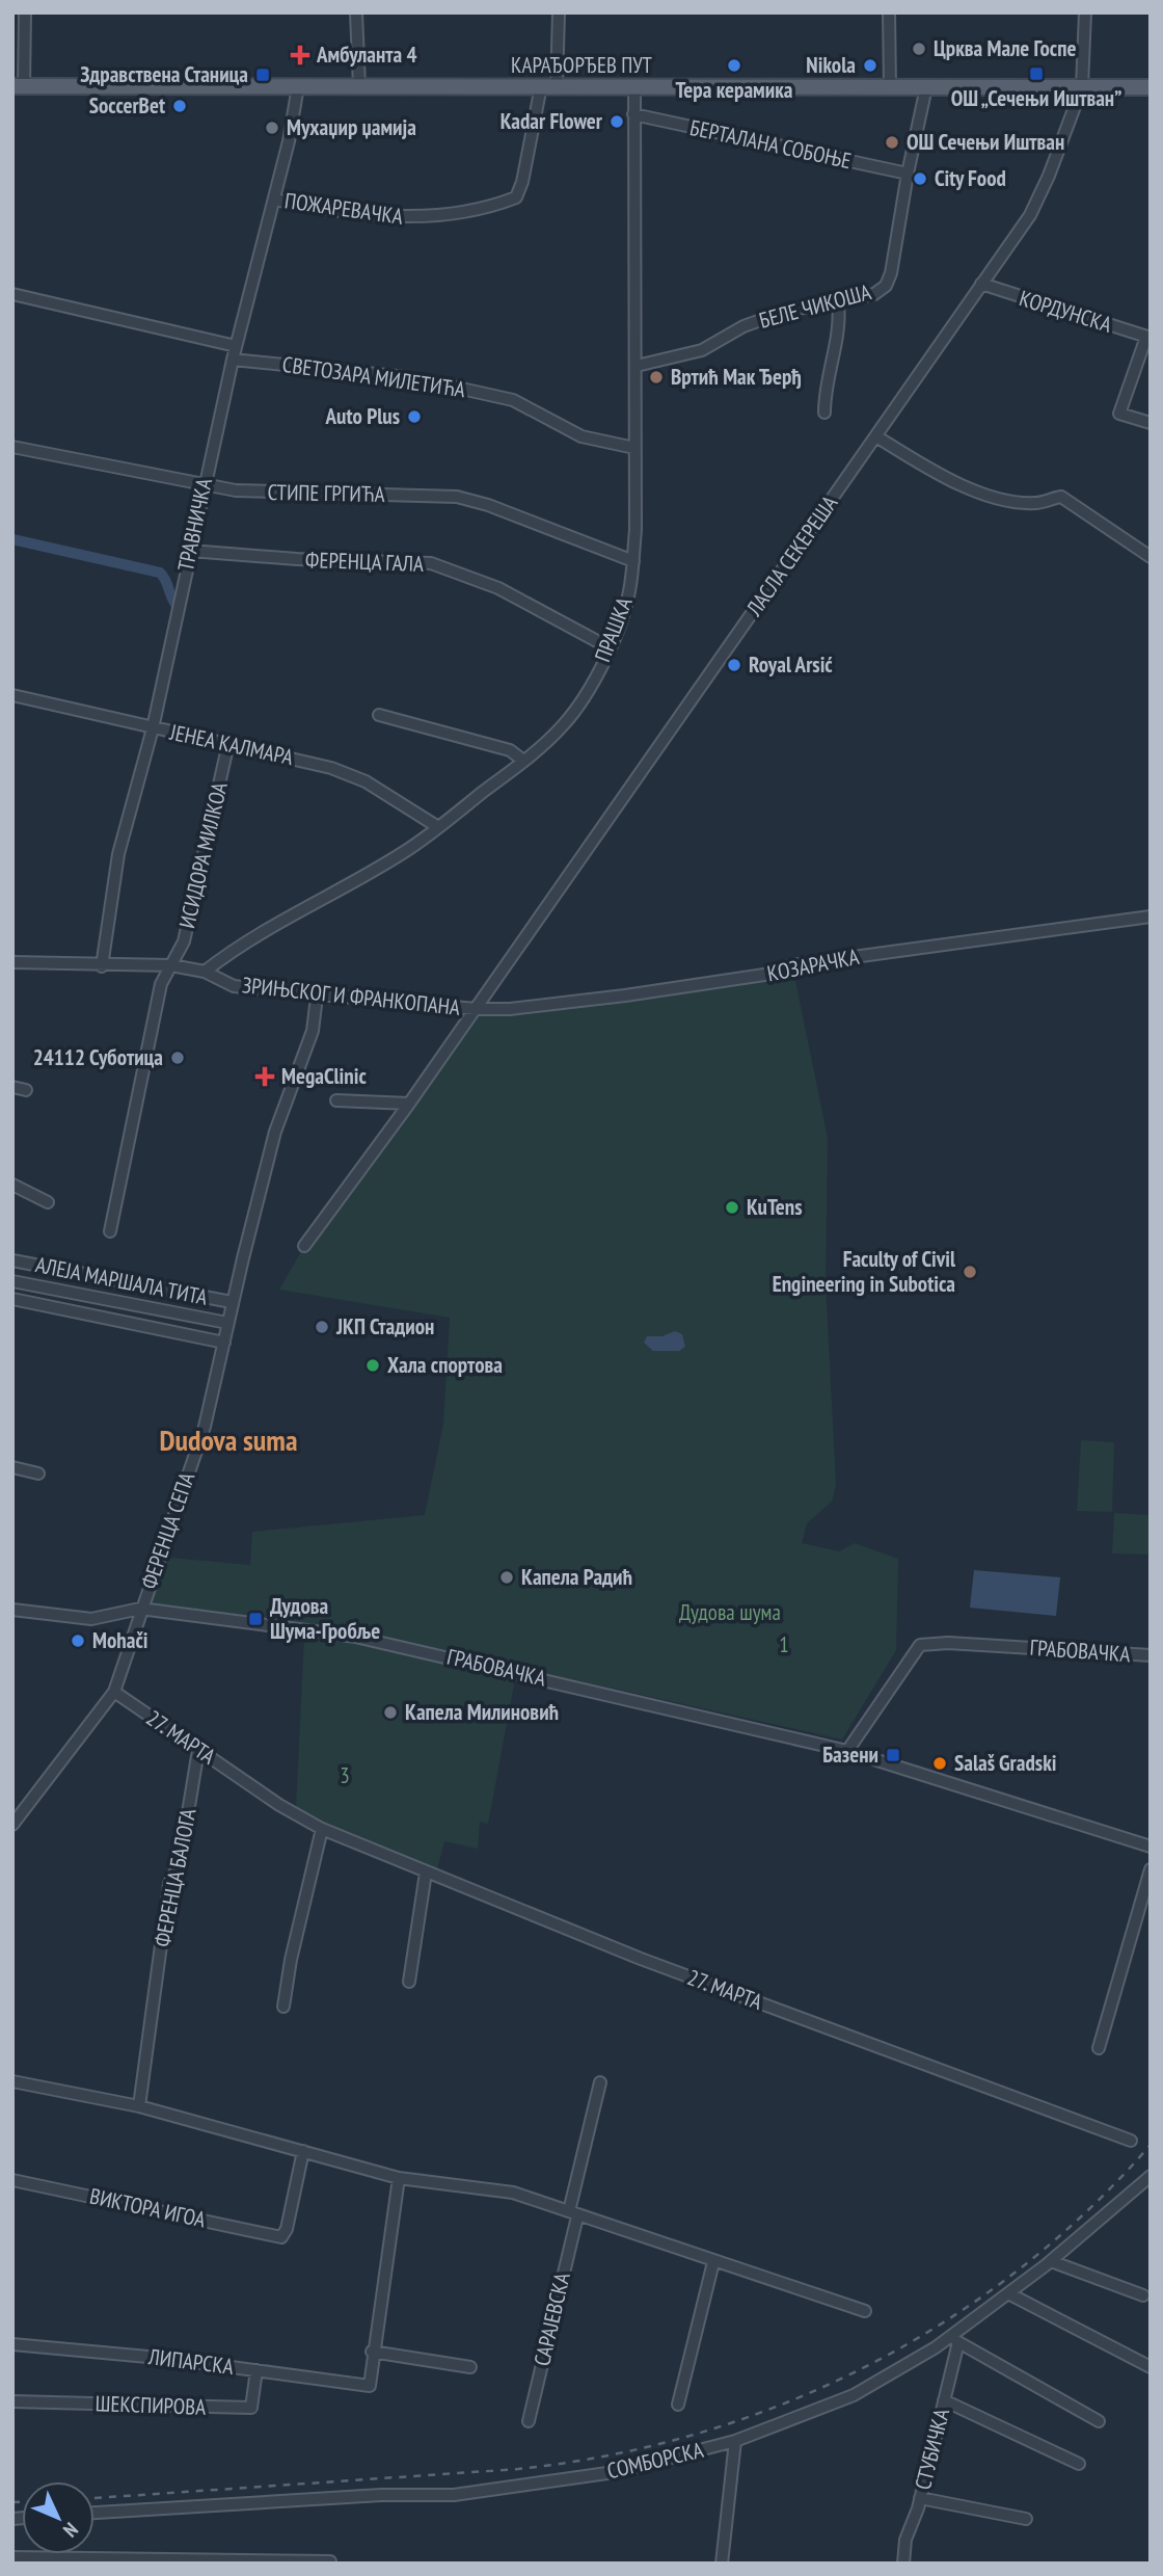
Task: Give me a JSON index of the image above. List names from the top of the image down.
{
  "streets": {
    "main road": ["КАРАЂОРЂЕВ ПУТ"],
    "street": [
      "БЕРТАЛАНА СОБОЊЕ",
      "ПОЖАРЕВАЧКА",
      "БЕЛЕ ЧИКОША",
      "КОРДУНСКА",
      "СВЕТОЗАРА МИЛЕТИЋА",
      "СТИПЕ ГРГИЋА",
      "ТРАВНИЧКА",
      "ЛАСЛА СЕКЕРЕША",
      "ФЕРЕНЦА ГАЛА",
      "ПРАШКА",
      "ЈЕНЕА КАЛМАРА",
      "ИСИДОРА МИЛКОА",
      "КОЗАРАЧКА",
      "ЗРИЊСКОГ И ФРАНКОПАНА",
      "АЛЕЈА МАРШАЛА ТИТА",
      "ФЕРЕНЦА СЕПА",
      "ГРАБОВАЧКА",
      "27. МАРТА",
      "ФЕРЕНЦА БАЛОГА",
      "ВИКТОРА ИГОА",
      "САРАЈЕВСКА",
      "ЛИПАРСКА",
      "ШЕКСПИРОВА",
      "СТУБИЧКА",
      "СОМБОРСКА"
    ]
  },
  "crossings": [
    ["КАРАЂОРЂЕВ ПУТ", "ПОЖАРЕВАЧКА"],
    ["КАРАЂОРЂЕВ ПУТ", "БЕЛЕ ЧИКОША"],
    ["КАРАЂОРЂЕВ ПУТ", "ТРАВНИЧКА"],
    ["КАРАЂОРЂЕВ ПУТ", "ЛАСЛА СЕКЕРЕША"],
    ["КАРАЂОРЂЕВ ПУТ", "ПРАШКА"],
    ["БЕРТАЛАНА СОБОЊЕ", "БЕЛЕ ЧИКОША"],
    ["БЕРТАЛАНА СОБОЊЕ", "ПРАШКА"],
    ["ПОЖАРЕВАЧКА", "ТРАВНИЧКА"],
    ["БЕЛЕ ЧИКОША", "ПРАШКА"],
    ["КОРДУНСКА", "ЛАСЛА СЕКЕРЕША"],
    ["СВЕТОЗАРА МИЛЕТИЋА", "ТРАВНИЧКА"],
    ["СВЕТОЗАРА МИЛЕТИЋА", "ПРАШКА"],
    ["СТИПЕ ГРГИЋА", "ТРАВНИЧКА"],
    ["СТИПЕ ГРГИЋА", "ПРАШКА"],
    ["ТРАВНИЧКА", "ФЕРЕНЦА ГАЛА"],
    ["ТРАВНИЧКА", "ЈЕНЕА КАЛМАРА"],
    ["ТРАВНИЧКА", "ЗРИЊСКОГ И ФРАНКОПАНА"],
    ["ЛАСЛА СЕКЕРЕША", "КОЗАРАЧКА"],
    ["ЛАСЛА СЕКЕРЕША", "ЗРИЊСКОГ И ФРАНКОПАНА"],
    ["ФЕРЕНЦА ГАЛА", "ПРАШКА"],
    ["ПРАШКА", "ЈЕНЕА КАЛМАРА"],
    ["ПРАШКА", "ЗРИЊСКОГ И ФРАНКОПАНА"],
    ["ЈЕНЕА КАЛМАРА", "ИСИДОРА МИЛКОА"],
    ["ИСИДОРА МИЛКОА", "ЗРИЊСКОГ И ФРАНКОПАНА"],
    ["КОЗАРАЧКА", "ЗРИЊСКОГ И ФРАНКОПАНА"],
    ["ЗРИЊСКОГ И ФРАНКОПАНА", "ФЕРЕНЦА СЕПА"],
    ["АЛЕЈА МАРШАЛА ТИТА", "ФЕРЕНЦА СЕПА"],
    ["ФЕРЕНЦА СЕПА", "ГРАБОВАЧКА"],
    ["ФЕРЕНЦА СЕПА", "27. МАРТА"],
    ["27. МАРТА", "ФЕРЕНЦА БАЛОГА"],
    ["ЛИПАРСКА", "ШЕКСПИРОВА"],
    ["СТУБИЧКА", "СОМБОРСКА"]
  ],
  "districts": ["Dudova suma"],
  "parks": ["Дудова шума", "1", "3"],
  "places": {
    "other": [
      "Црква Мале Госпе",
      "Тера керамика",
      "Nikola",
      "SoccerBet",
      "Kadar Flower",
      "Мухаџир џамија",
      "ОШ Сечењи Иштван",
      "City Food",
      "Вртић Мак Ђерђ",
      "Auto Plus",
      "Royal Arsić",
      "24112 Суботица",
      "KuTens",
      "Faculty of Civil Engineering in Subotica",
      "ЈКП Стадион",
      "Хала спортова",
      "Капела Радић",
      "Mohači",
      "Капела Милиновић",
      "Salaš Gradski"
    ],
    "health": ["Амбуланта 4", "MegaClinic"],
    "transit": [
      "ОШ „Сечењи Иштван”",
      "Здравствена Станица",
      "Дудова Шума-Гробље",
      "Базени"
    ]
  },
  "north": "bottom right"
}
